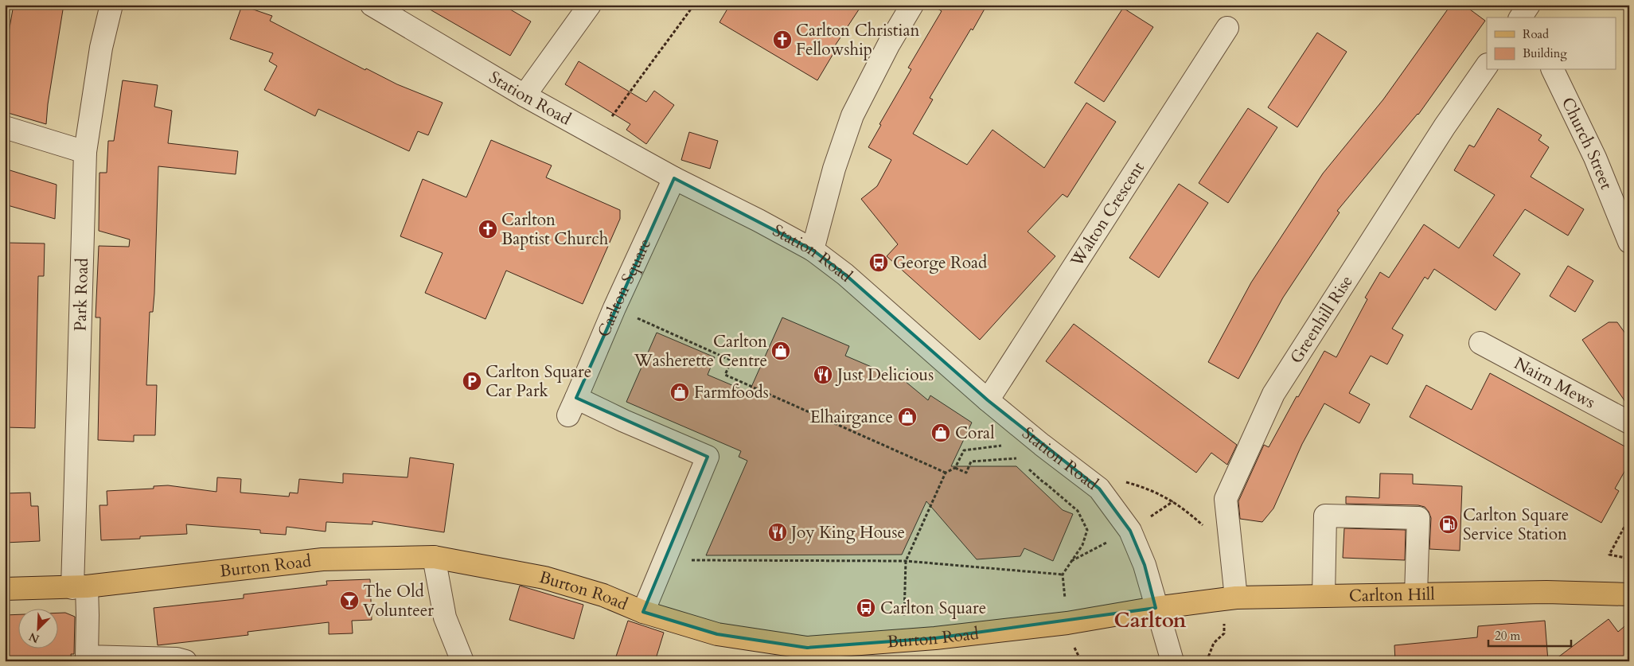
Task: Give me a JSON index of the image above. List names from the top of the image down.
{
  "streets": {
    "main road": ["Burton Road", "Carlton Hill"],
    "street": [
      "Station Road",
      "Church Street",
      "Walton Crescent",
      "Carlton Square",
      "Park Road",
      "Greenhill Rise",
      "Nairn Mews"
    ]
  },
  "crossings": [
    ["Station Road", "Walton Crescent"],
    ["Station Road", "Carlton Square"],
    ["Station Road", "Burton Road"],
    ["Station Road", "Carlton Hill"],
    ["Carlton Square", "Burton Road"],
    ["Park Road", "Burton Road"],
    ["Greenhill Rise", "Carlton Hill"],
    ["Burton Road", "Carlton Hill"]
  ],
  "districts": ["Carlton"],
  "places": {
    "church": ["Carlton Christian Fellowship", "Carlton Baptist Church"],
    "bus stop": ["George Road", "Carlton Square"],
    "shop": [
      "Carlton Washerette Centre",
      "Farmfoods",
      "Elhairgance",
      "Coral"
    ],
    "restaurant": ["Just Delicious", "Joy King House"],
    "parking": ["Carlton Square Car Park"],
    "fuel station": ["Carlton Square Service Station"],
    "bar": ["The Old Volunteer"]
  },
  "legend": ["Road", "Building"],
  "scale_bar": "20 m",
  "north": "bottom left"
}
